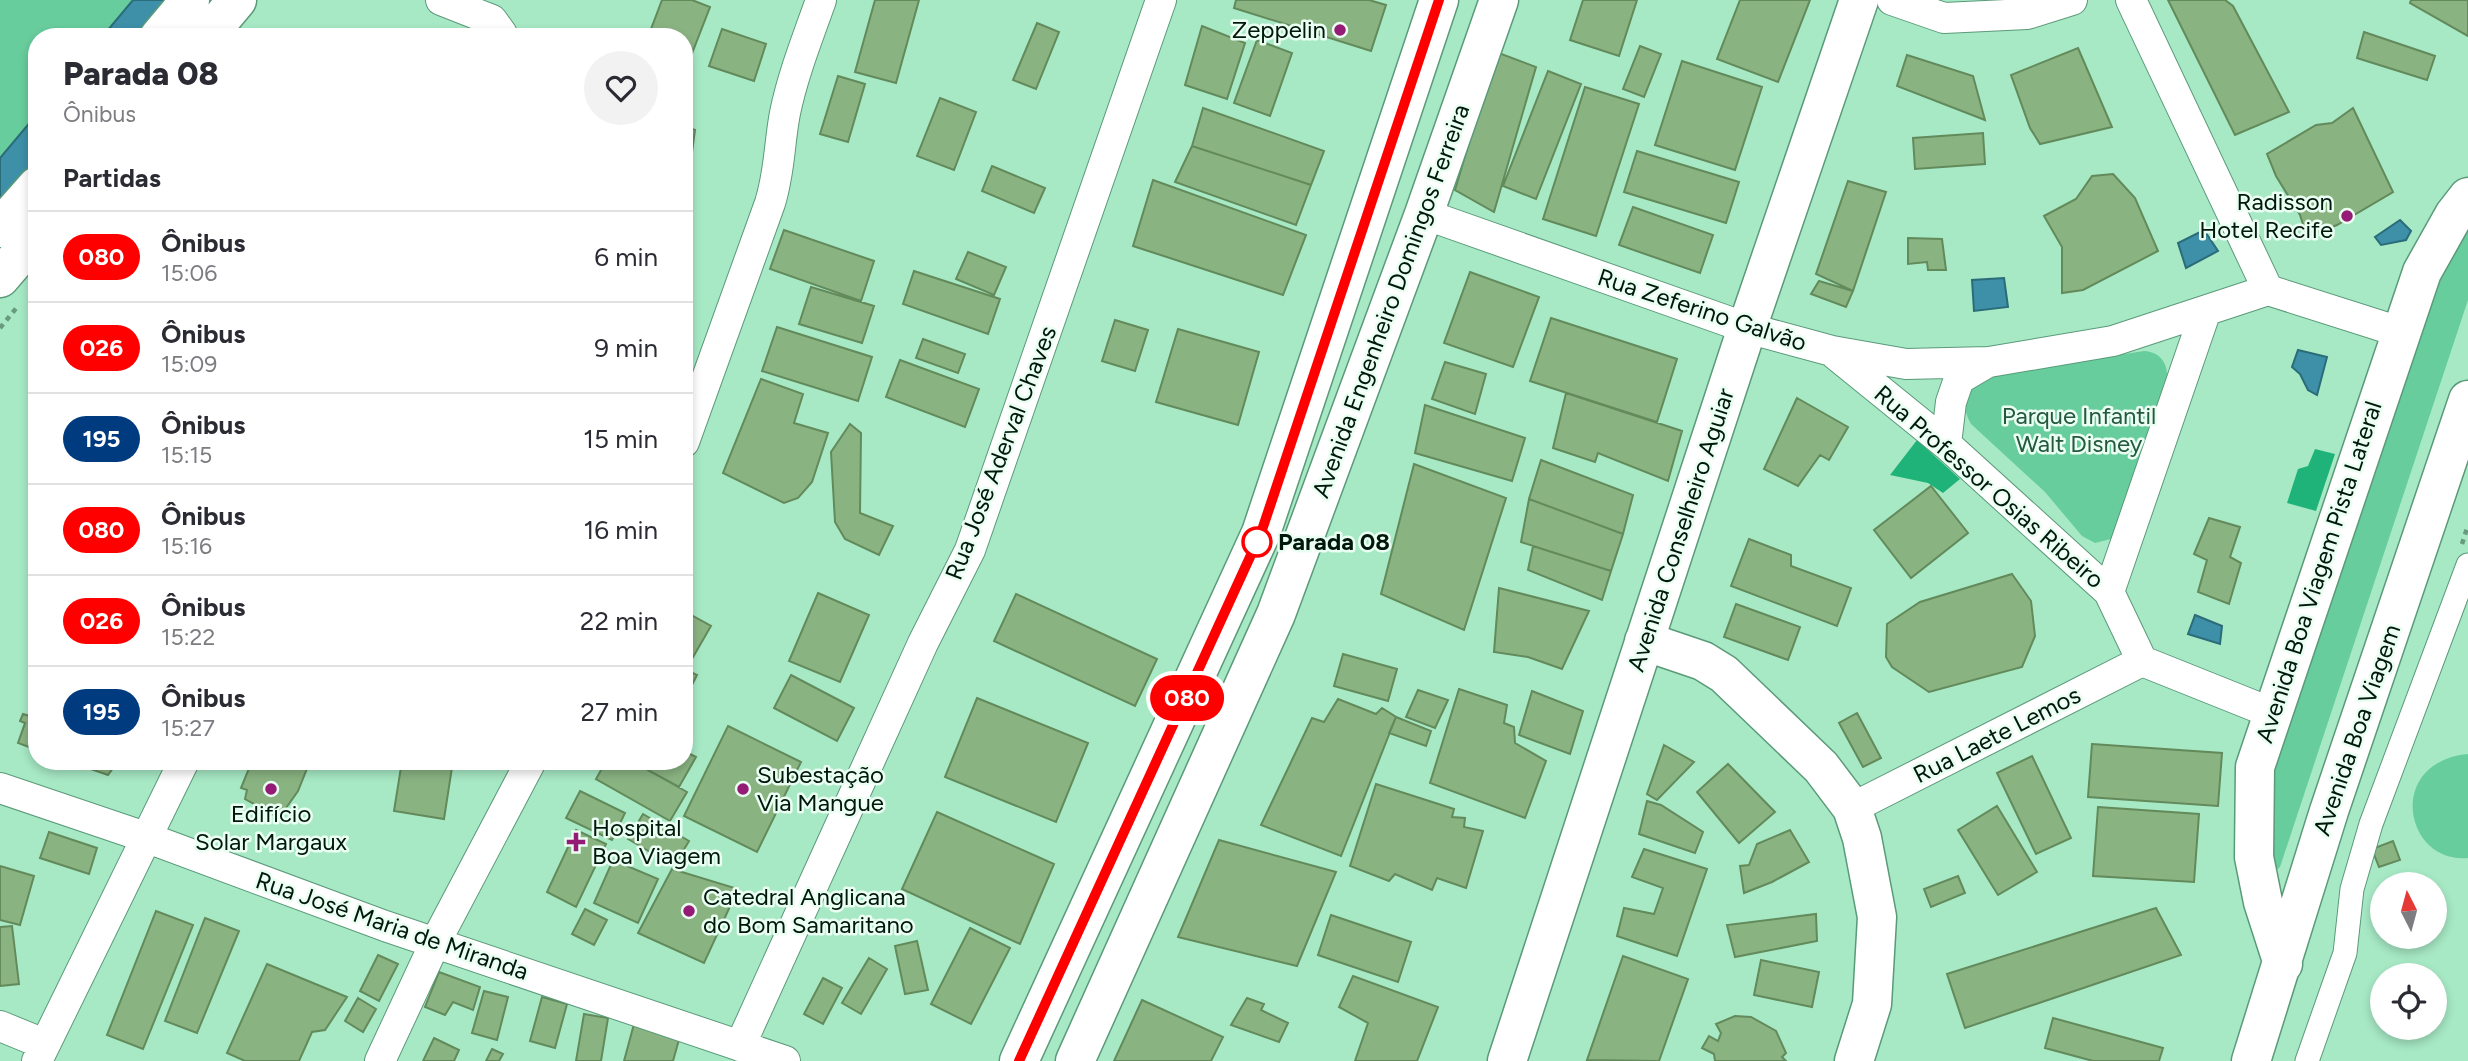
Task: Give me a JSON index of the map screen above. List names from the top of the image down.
{
  "streets": {
    "main road": [
      "Avenida Engenheiro Domingos Ferreira",
      "Avenida Conselheiro Aguiar",
      "Avenida Boa Viagem Pista Lateral",
      "Avenida Boa Viagem"
    ],
    "street": [
      "Rua Zeferino Galvão",
      "Rua José Aderval Chaves",
      "Rua Professor Osias Ribeiro",
      "Rua Laete Lemos",
      "Rua José Maria de Miranda"
    ]
  },
  "crossings": [
    ["Avenida Engenheiro Domingos Ferreira", "Rua Zeferino Galvão"],
    ["Rua Zeferino Galvão", "Rua Professor Osias Ribeiro"],
    ["Rua Zeferino Galvão", "Avenida Conselheiro Aguiar"],
    ["Rua José Aderval Chaves", "Rua José Maria de Miranda"],
    ["Rua Professor Osias Ribeiro", "Rua Laete Lemos"],
    ["Avenida Boa Viagem Pista Lateral", "Avenida Boa Viagem"]
  ],
  "parks": ["Parque Infantil Walt Disney"],
  "places": {
    "other": [
      "Zeppelin",
      "Radisson Hotel Recife",
      "Parada 08",
      "Edifício Solar Margaux",
      "Subestação Via Mangue",
      "Catedral Anglicana do Bom Samaritano"
    ],
    "health": ["Hospital Boa Viagem"]
  },
  "lines": ["bus line 080"],
  "north": "top",
  "page": {
    "on_map": "080",
    "heading": [
      ["Parada 08", "Ônibus"],
      "Partidas"
    ],
    "list": [
      {
        "mark": "080",
        "name": "Ônibus",
        "note": "15:06",
        "value": "6 min"
      },
      {
        "mark": "026",
        "name": "Ônibus",
        "note": "15:09",
        "value": "9 min"
      },
      {
        "mark": "195",
        "name": "Ônibus",
        "note": "15:15",
        "value": "15 min"
      },
      {
        "mark": "080",
        "name": "Ônibus",
        "note": "15:16",
        "value": "16 min"
      },
      {
        "mark": "026",
        "name": "Ônibus",
        "note": "15:22",
        "value": "22 min"
      },
      {
        "mark": "195",
        "name": "Ônibus",
        "note": "15:27",
        "value": "27 min"
      }
    ]
  }
}
